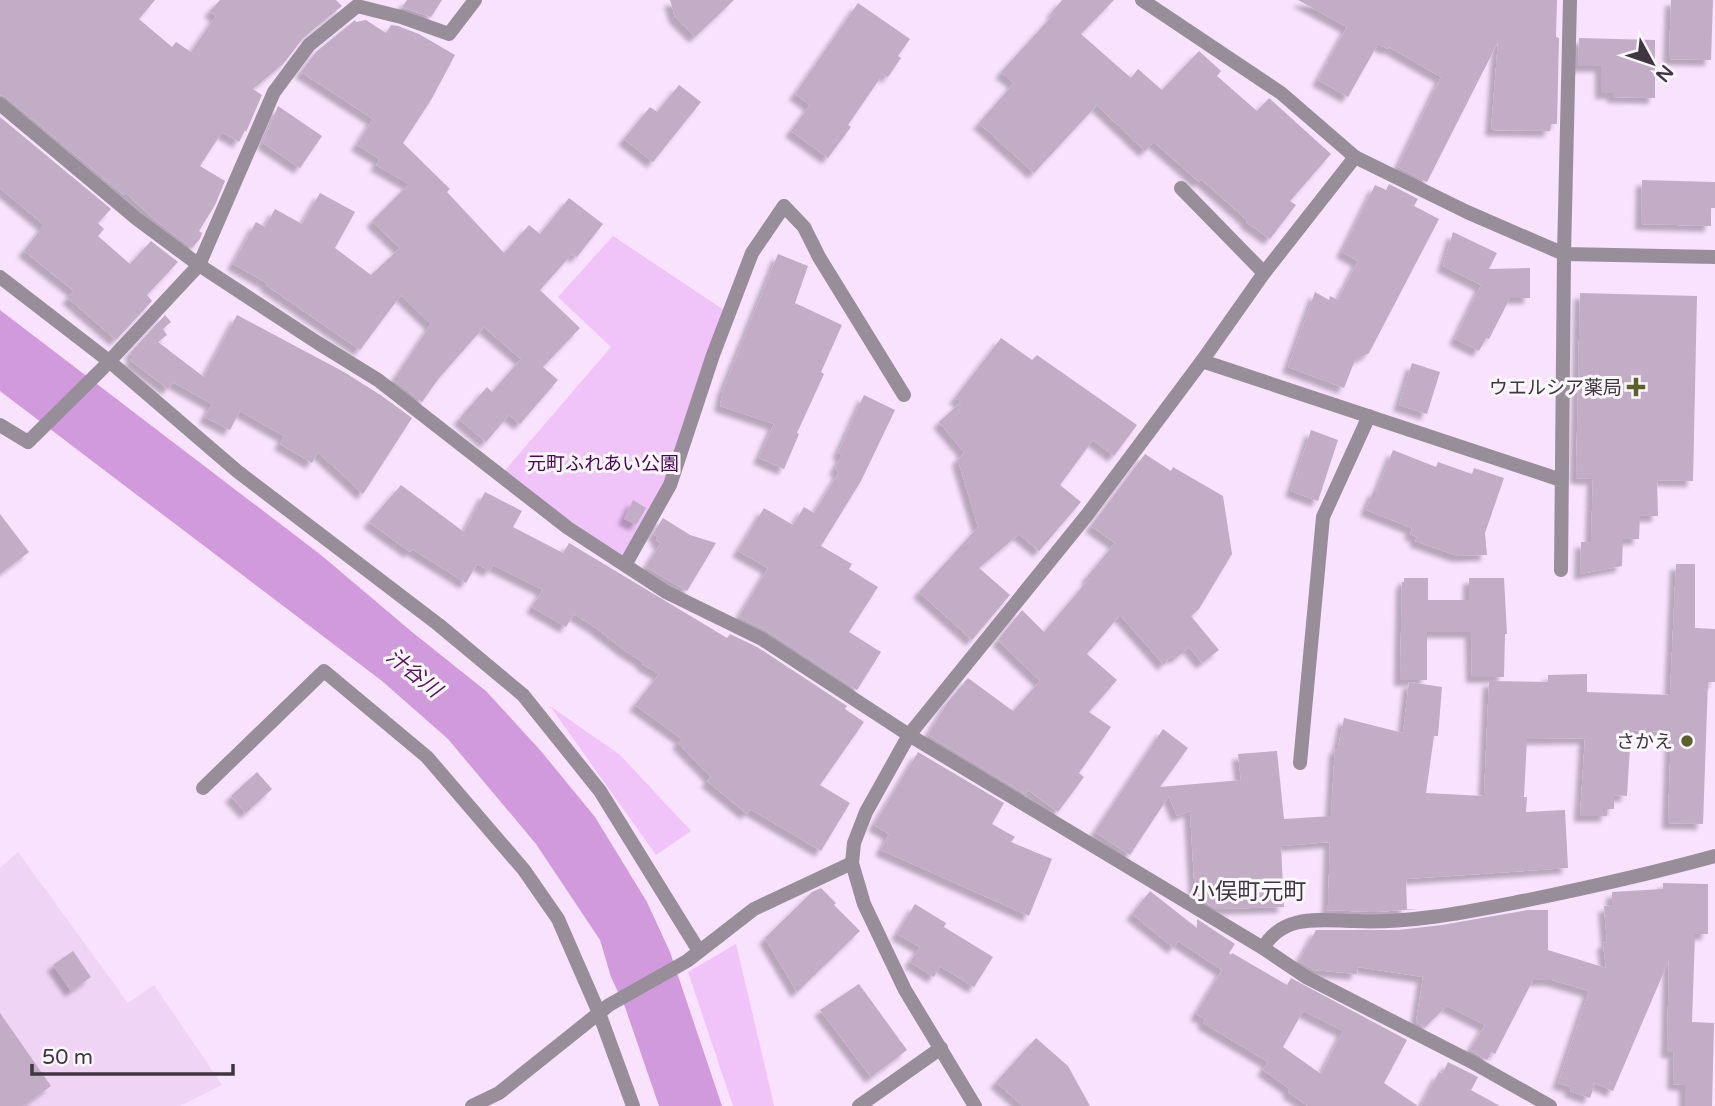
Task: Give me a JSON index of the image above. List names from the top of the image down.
{
  "districts": ["小俣町元町"],
  "water": ["汁谷川"],
  "parks": ["元町ふれあい公園"],
  "places": {
    "health": ["ウエルシア薬局"],
    "other": ["さかえ"]
  },
  "scale_bar": "50 m",
  "north": "bottom right"
}
